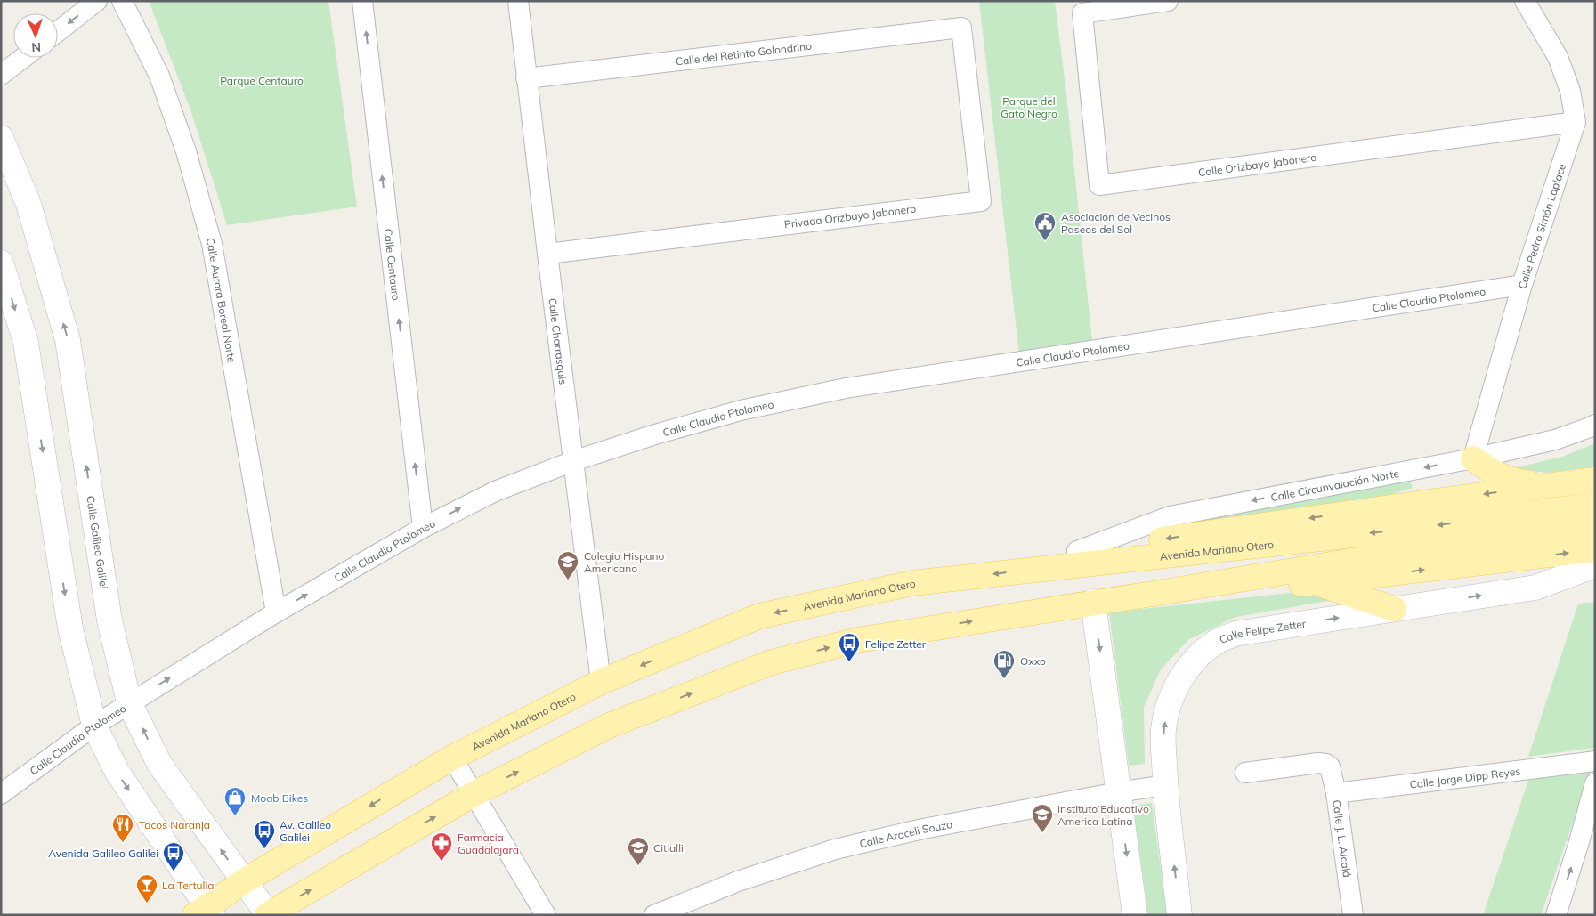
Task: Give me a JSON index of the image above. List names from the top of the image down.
{
  "streets": {
    "main road": ["Avenida Mariano Otero"],
    "street": [
      "Calle del Retinto Golondrino",
      "Calle Orizbayo Jabonero",
      "Privada Orizbayo Jabonero",
      "Calle Pedro Simón Laplace",
      "Calle Centauro",
      "Calle Claudio Ptolomeo",
      "Calle Aurora Boreal Norte",
      "Calle Charrasquis",
      "Calle Circunvalación Norte",
      "Calle Galileo Galilei",
      "Calle Felipe Zetter",
      "Calle Jorge Dipp Reyes",
      "Calle Araceli Souza",
      "Calle J. L. Alcalá"
    ]
  },
  "crossings": [
    ["Calle del Retinto Golondrino", "Privada Orizbayo Jabonero"],
    ["Calle del Retinto Golondrino", "Calle Charrasquis"],
    ["Calle Orizbayo Jabonero", "Calle Pedro Simón Laplace"],
    ["Privada Orizbayo Jabonero", "Calle Charrasquis"],
    ["Calle Pedro Simón Laplace", "Calle Claudio Ptolomeo"],
    ["Calle Pedro Simón Laplace", "Calle Circunvalación Norte"],
    ["Calle Centauro", "Calle Claudio Ptolomeo"],
    ["Calle Claudio Ptolomeo", "Calle Aurora Boreal Norte"],
    ["Calle Claudio Ptolomeo", "Calle Charrasquis"],
    ["Calle Claudio Ptolomeo", "Calle Galileo Galilei"],
    ["Calle Charrasquis", "Avenida Mariano Otero"],
    ["Calle Galileo Galilei", "Avenida Mariano Otero"],
    ["Calle Felipe Zetter", "Calle Araceli Souza"],
    ["Calle Jorge Dipp Reyes", "Calle J. L. Alcalá"]
  ],
  "one_way": ["Calle Centauro", "Calle Circunvalación Norte"],
  "parks": ["Parque Centauro", "Parque del Gato Negro"],
  "places": {
    "public building": ["Asociación de Vecinos Paseos del Sol"],
    "school or university": ["Colegio Hispano Americano", "Instituto Educativo America Latina", "Citlalli"],
    "bus stop": ["Felipe Zetter", "Av. Galileo Galilei", "Avenida Galileo Galilei"],
    "fuel station": ["Oxxo"],
    "shop": ["Moab Bikes"],
    "restaurant": ["Tacos Naranja"],
    "pharmacy": ["Farmacia Guadalajara"],
    "bar": ["La Tertulia"]
  },
  "north": "bottom"
}
